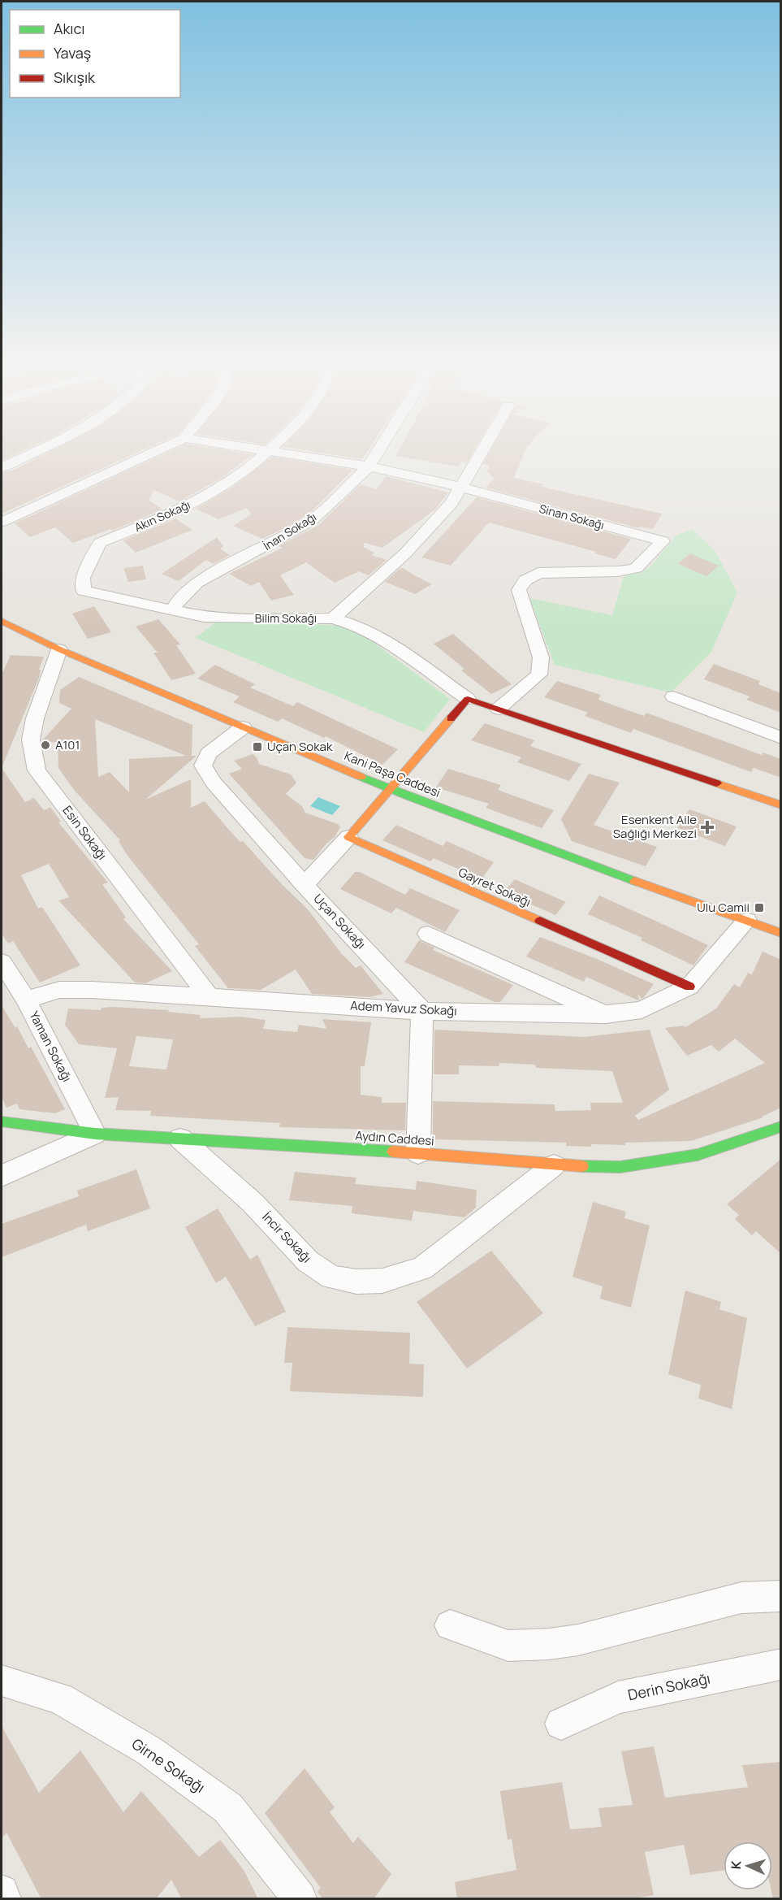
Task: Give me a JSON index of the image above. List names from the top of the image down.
{
  "streets": {
    "street": [
      "Akın Sokağı",
      "Sinan Sokağı",
      "İnan Sokağı",
      "Bilim Sokağı",
      "Kani Paşa Caddesi",
      "Esin Sokağı",
      "Gayret Sokağı",
      "Uçan Sokağı",
      "Adem Yavuz Sokağı",
      "Yaman Sokağı",
      "Aydın Caddesi",
      "İncir Sokağı",
      "Derin Sokağı",
      "Girne Sokağı"
    ]
  },
  "crossings": [
    ["Akın Sokağı", "Sinan Sokağı"],
    ["Akın Sokağı", "Bilim Sokağı"],
    ["Sinan Sokağı", "İnan Sokağı"],
    ["İnan Sokağı", "Bilim Sokağı"],
    ["Kani Paşa Caddesi", "Esin Sokağı"],
    ["Kani Paşa Caddesi", "Uçan Sokağı"],
    ["Kani Paşa Caddesi", "Adem Yavuz Sokağı"],
    ["Esin Sokağı", "Adem Yavuz Sokağı"],
    ["Gayret Sokağı", "Adem Yavuz Sokağı"],
    ["Uçan Sokağı", "Adem Yavuz Sokağı"],
    ["Adem Yavuz Sokağı", "Yaman Sokağı"],
    ["Yaman Sokağı", "Aydın Caddesi"],
    ["Aydın Caddesi", "İncir Sokağı"]
  ],
  "places": {
    "other": ["A101"],
    "transit": ["Uçan Sokak", "Ulu Camii"],
    "health": ["Esenkent Aile Sağlığı Merkezi"]
  },
  "legend": ["Akıcı", "Yavaş", "Sıkışık"],
  "north": "left"
}
